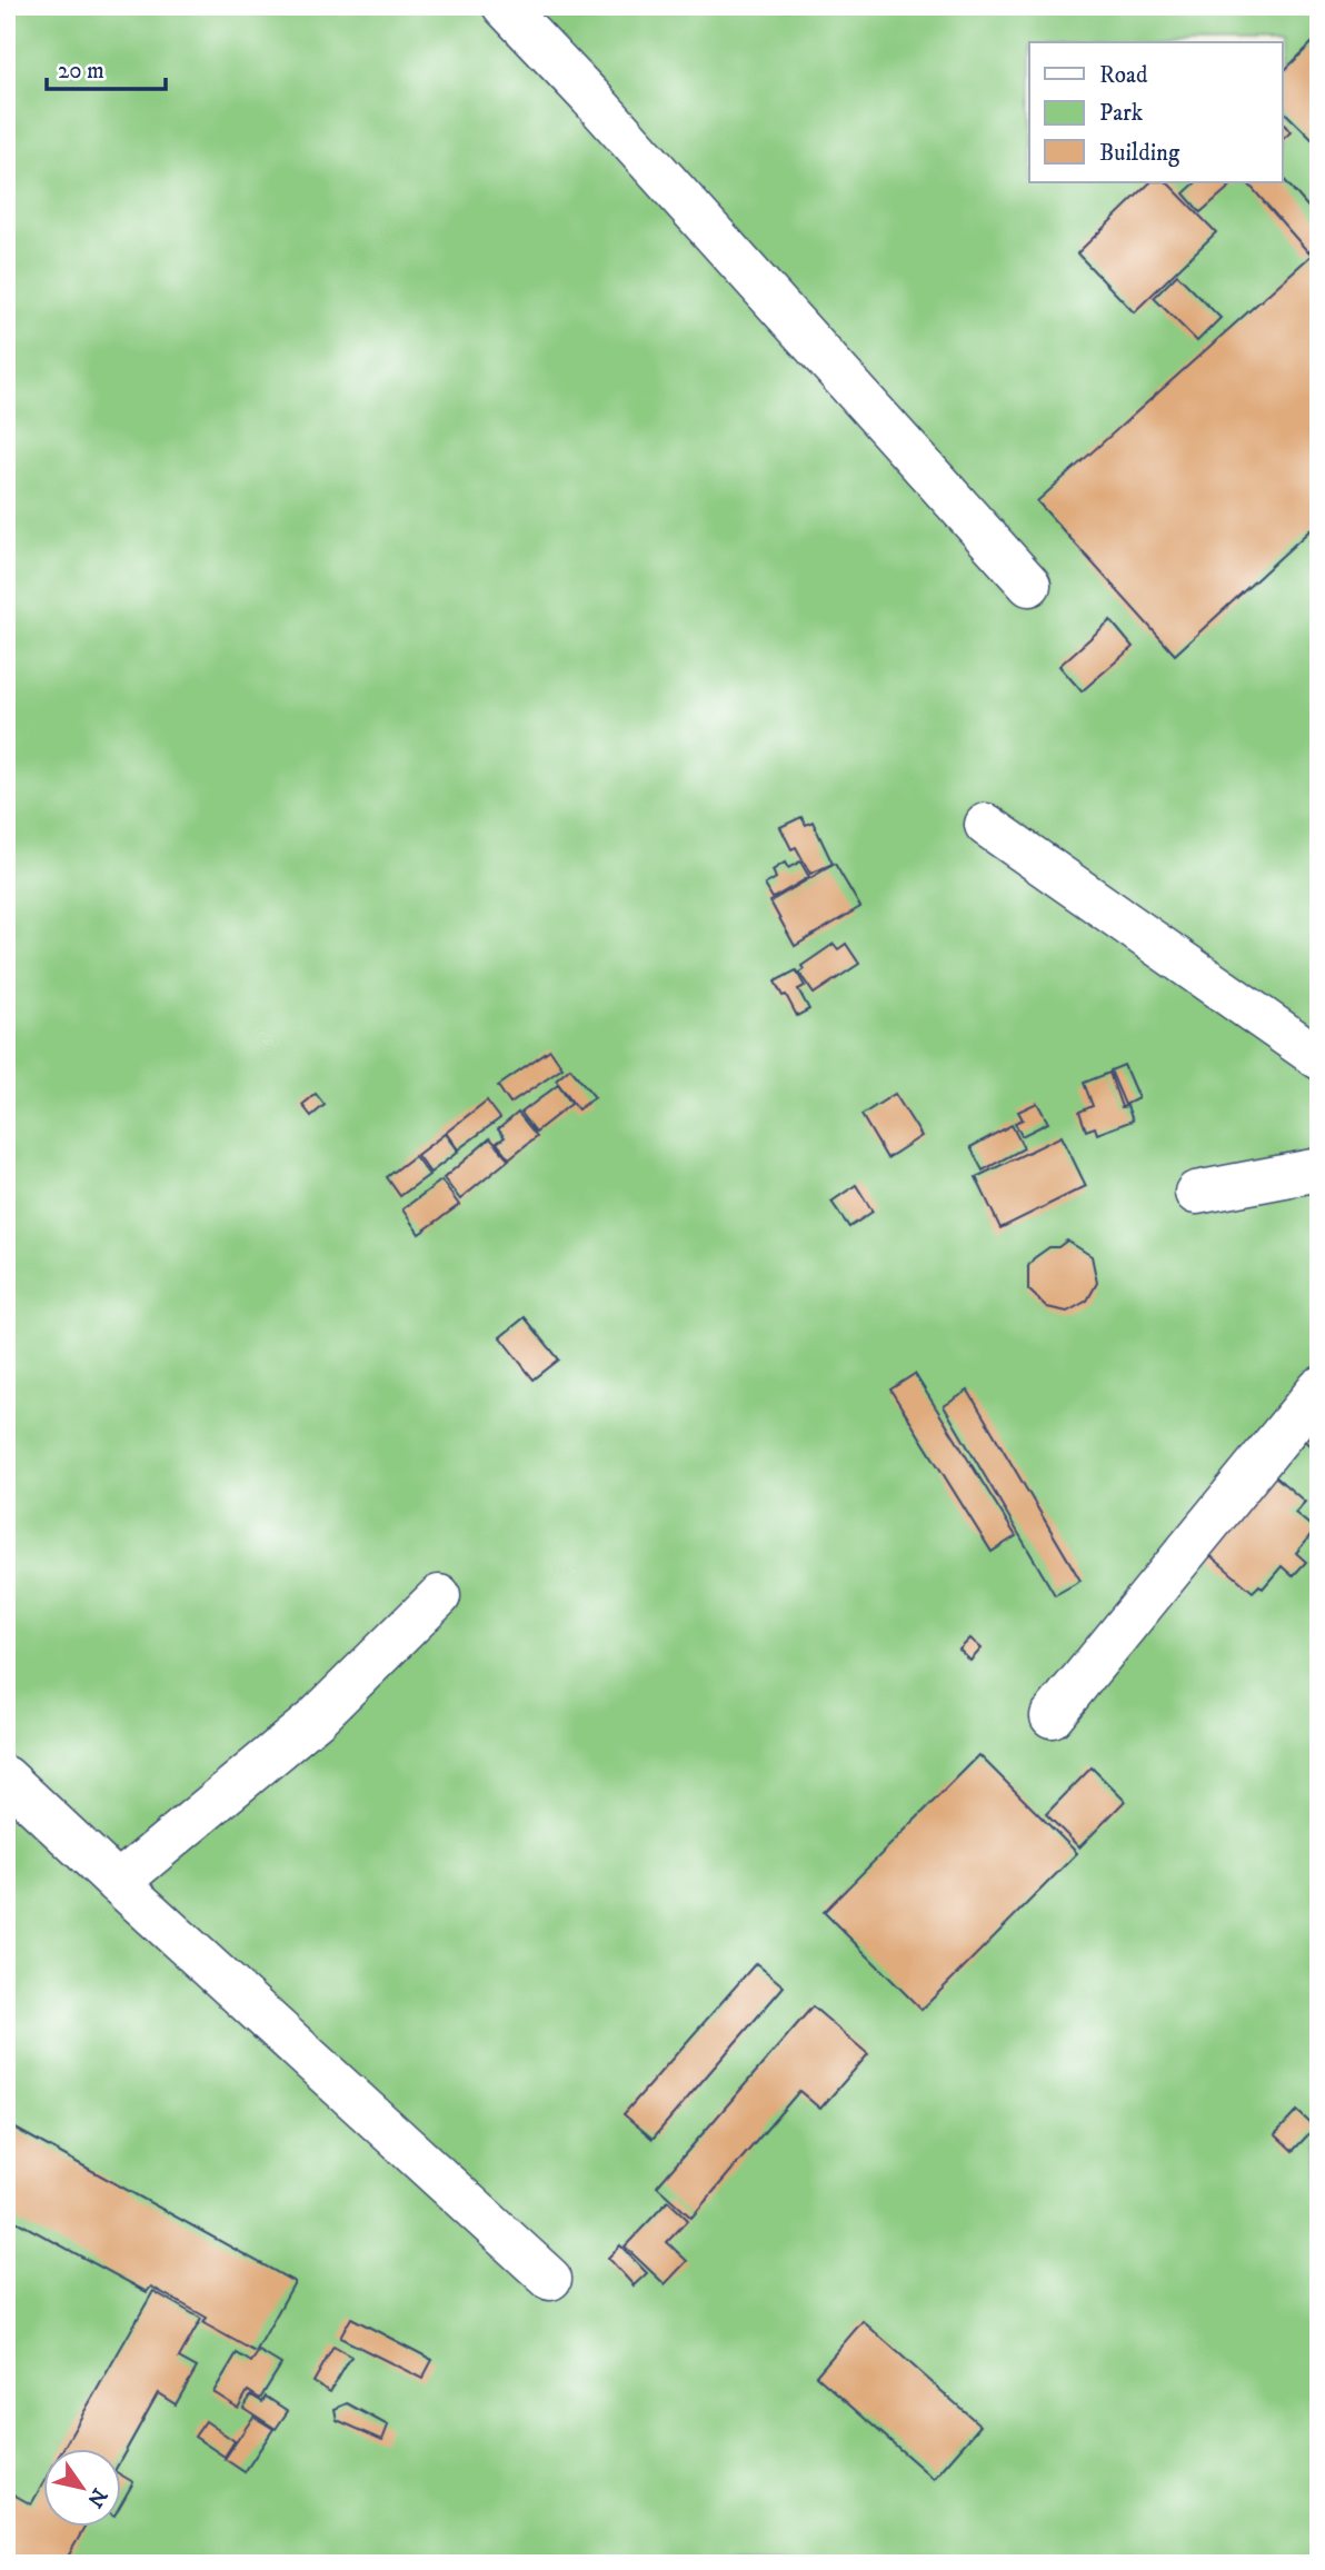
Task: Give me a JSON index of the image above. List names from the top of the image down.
{
  "legend": ["Road", "Park", "Building"],
  "scale_bar": "20 m",
  "north": "bottom right"
}
